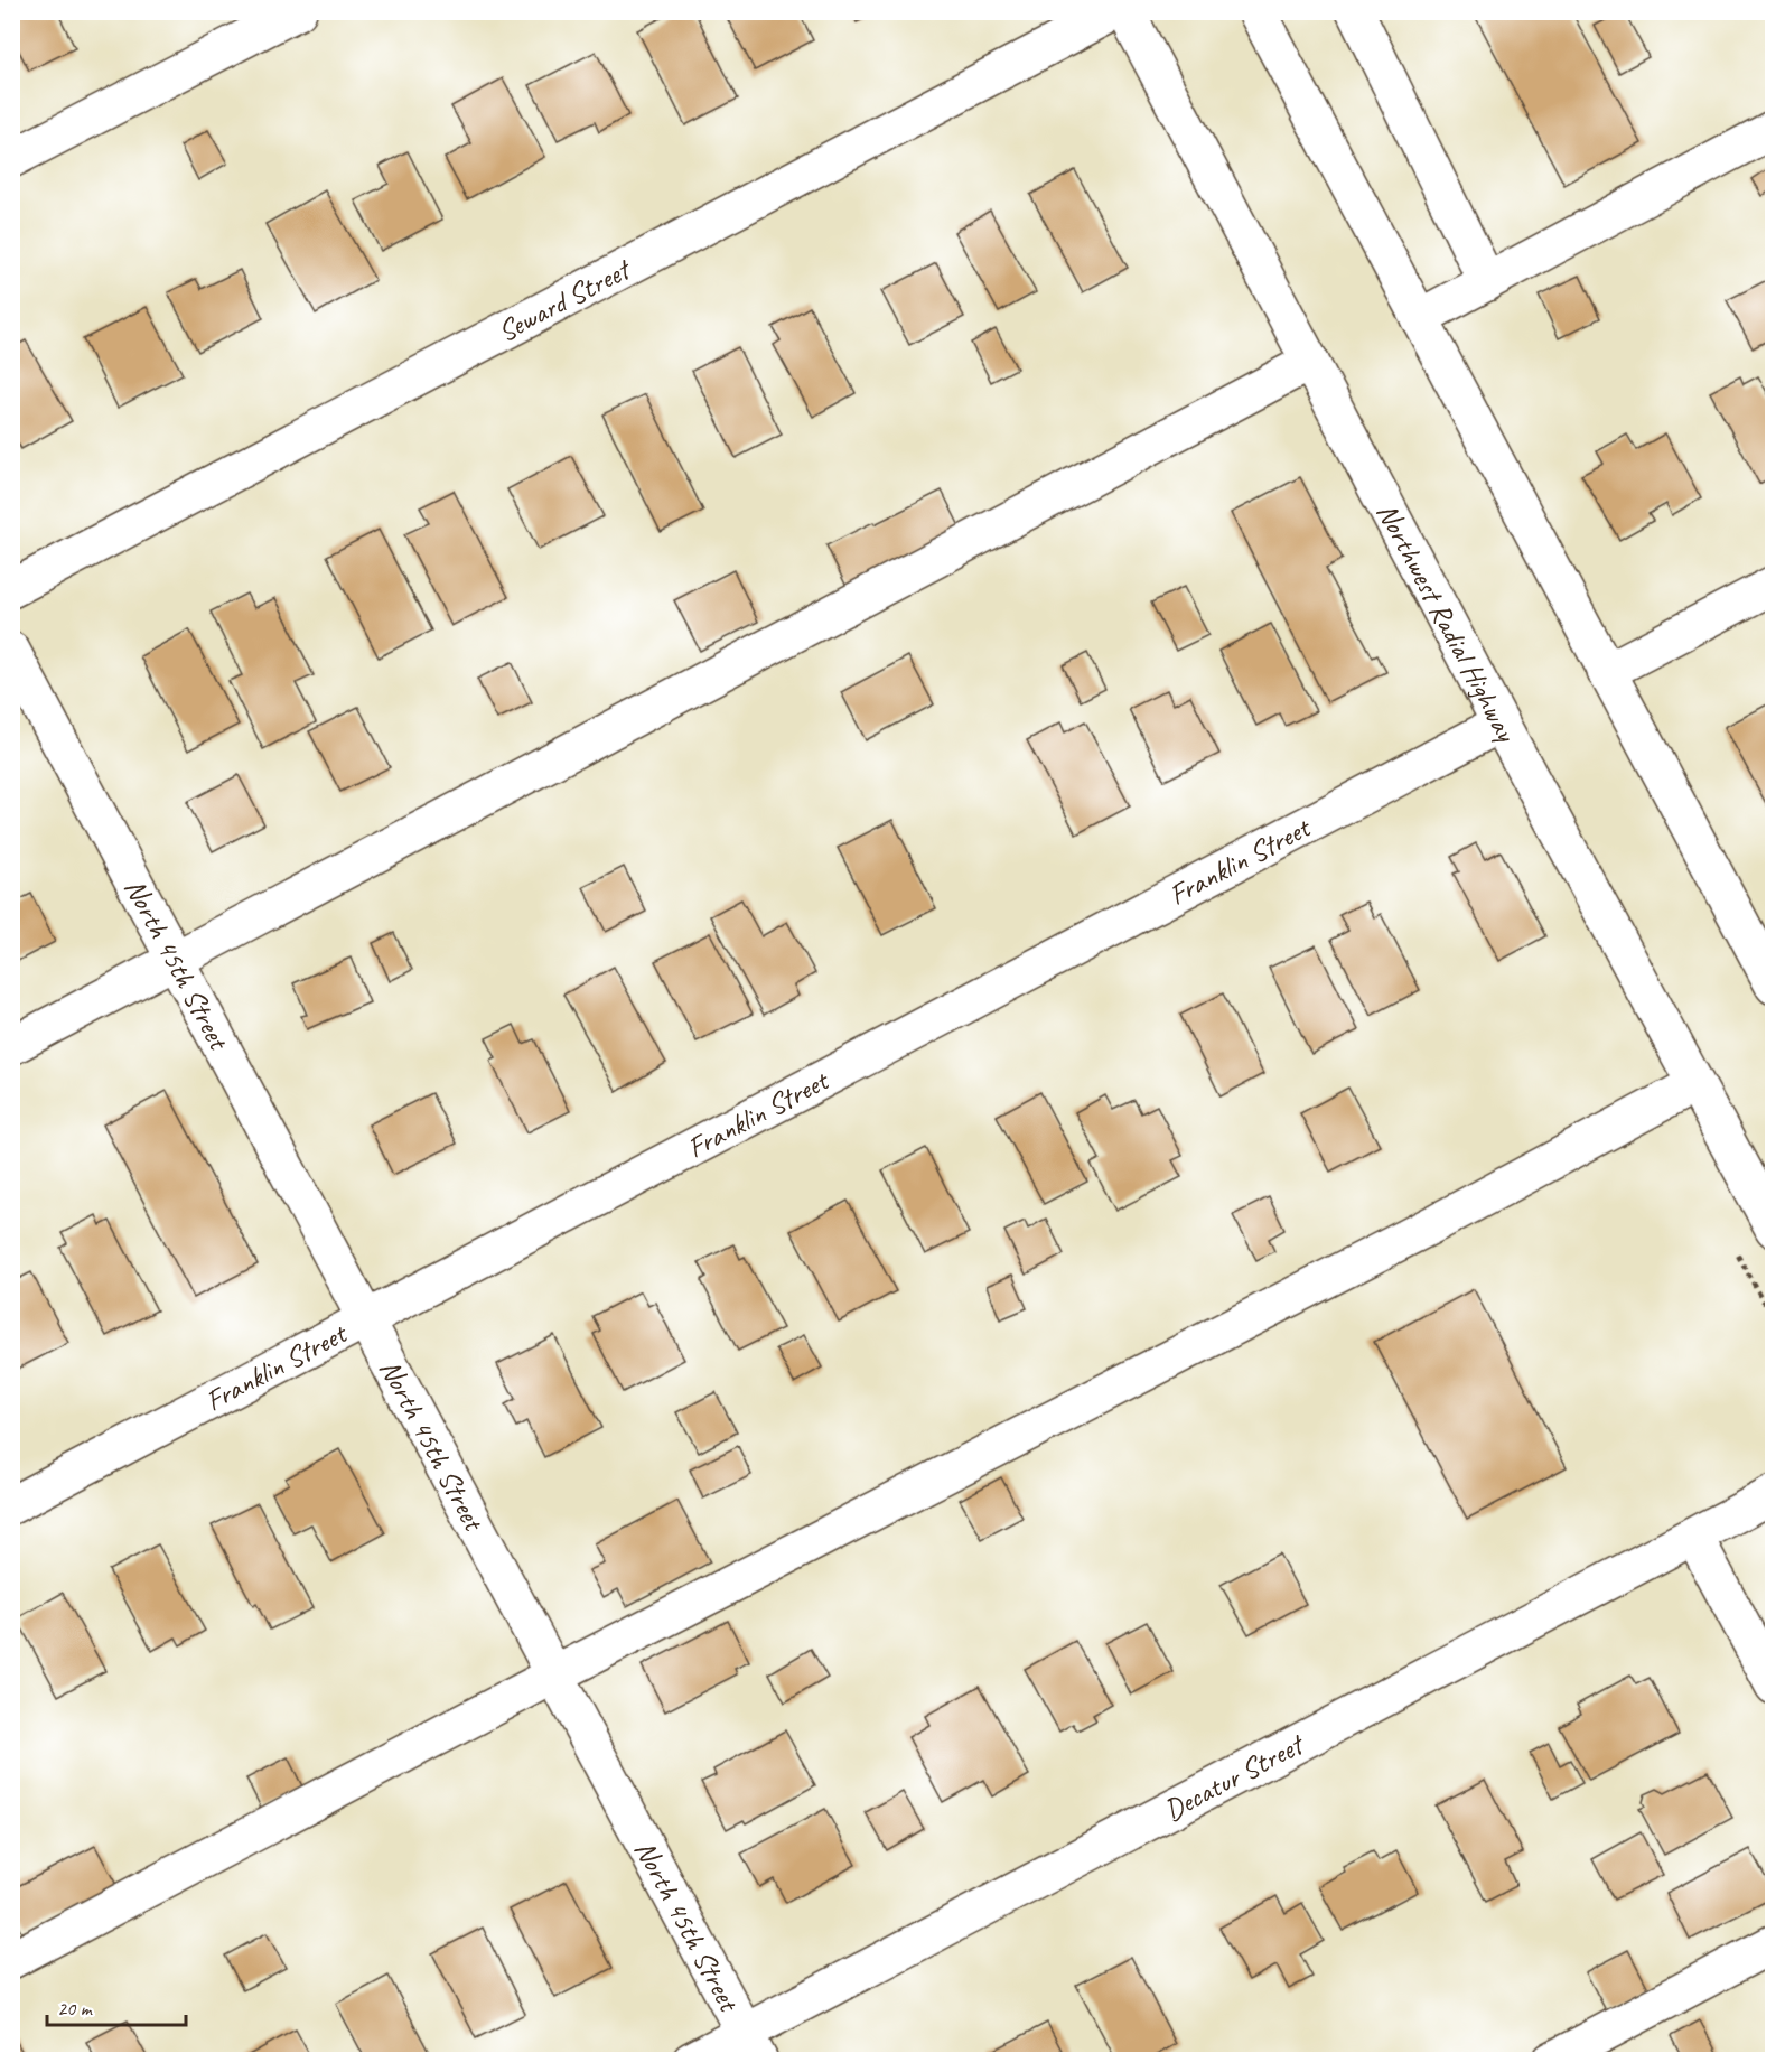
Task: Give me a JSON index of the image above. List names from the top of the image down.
{
  "streets": {
    "street": [
      "Seward Street",
      "Northwest Radial Highway",
      "Franklin Street",
      "North 45th Street",
      "Decatur Street"
    ]
  },
  "crossings": [
    ["Northwest Radial Highway", "Franklin Street"],
    ["Franklin Street", "North 45th Street"],
    ["North 45th Street", "Decatur Street"]
  ],
  "scale_bar": "20 m"
}
